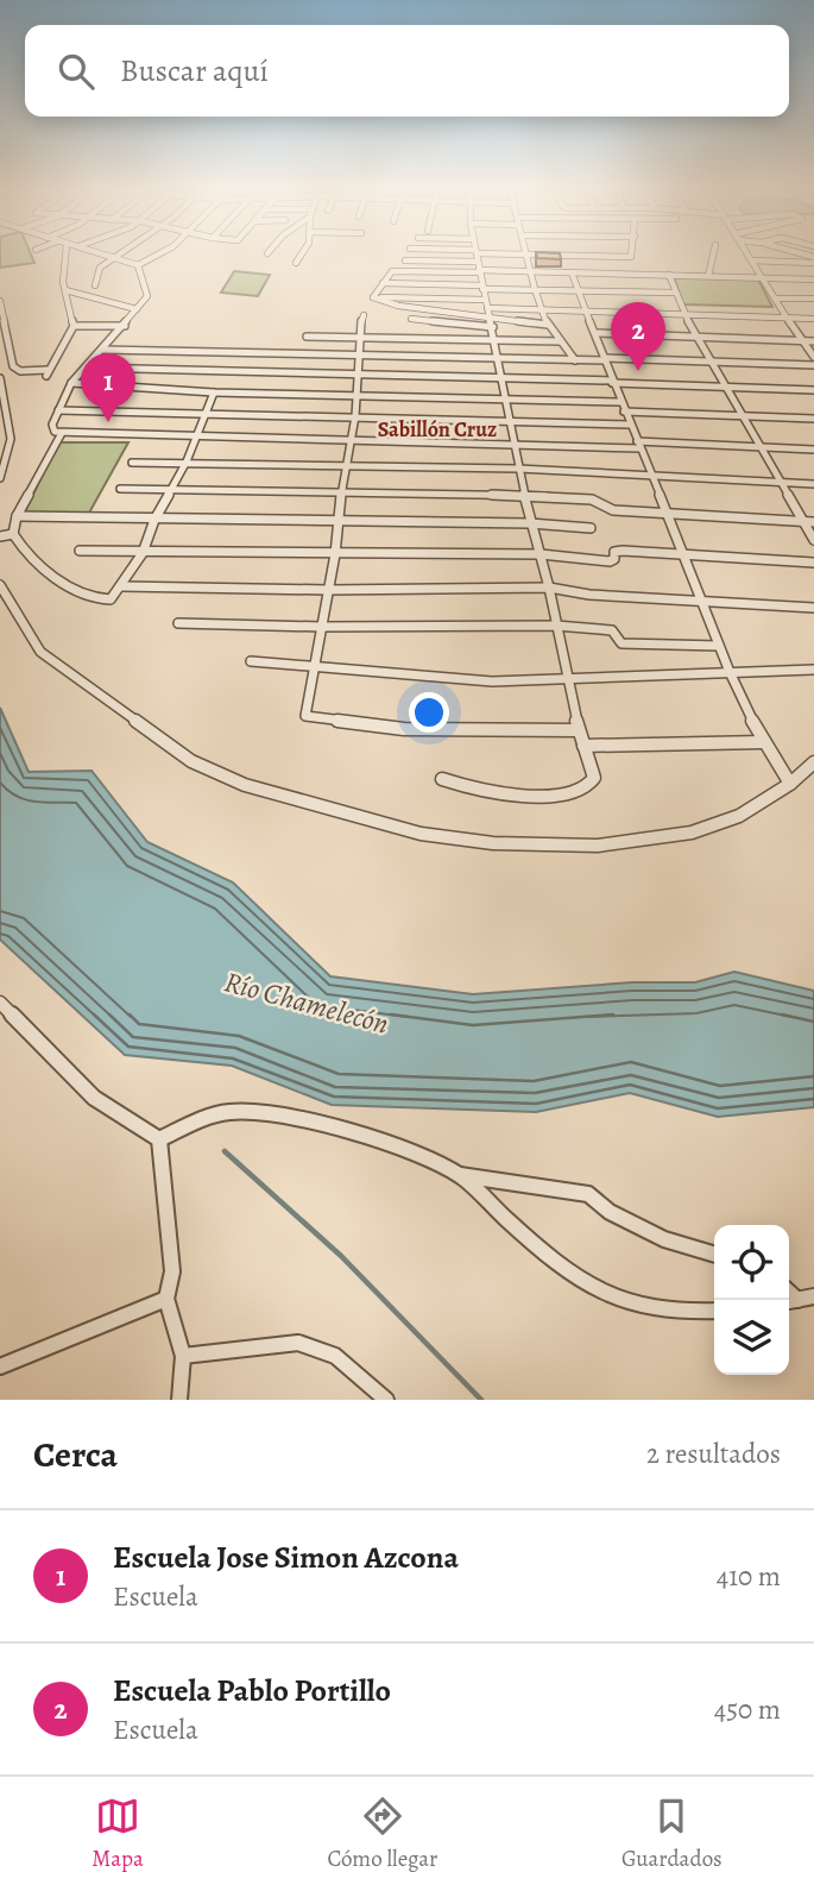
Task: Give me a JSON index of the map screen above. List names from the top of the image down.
{
  "districts": ["Sabillón Cruz"],
  "water": ["Río Chamelecón"],
  "page": {
    "search": "Buscar aquí",
    "pins": ["2", "1"],
    "heading": ["Cerca", "2 resultados"],
    "list": [
      {
        "mark": "1",
        "name": "Escuela Jose Simon Azcona",
        "note": "Escuela",
        "value": "410 m"
      },
      {
        "mark": "2",
        "name": "Escuela Pablo Portillo",
        "note": "Escuela",
        "value": "450 m"
      }
    ],
    "nav": ["Mapa", "Cómo llegar", "Guardados"]
  }
}
